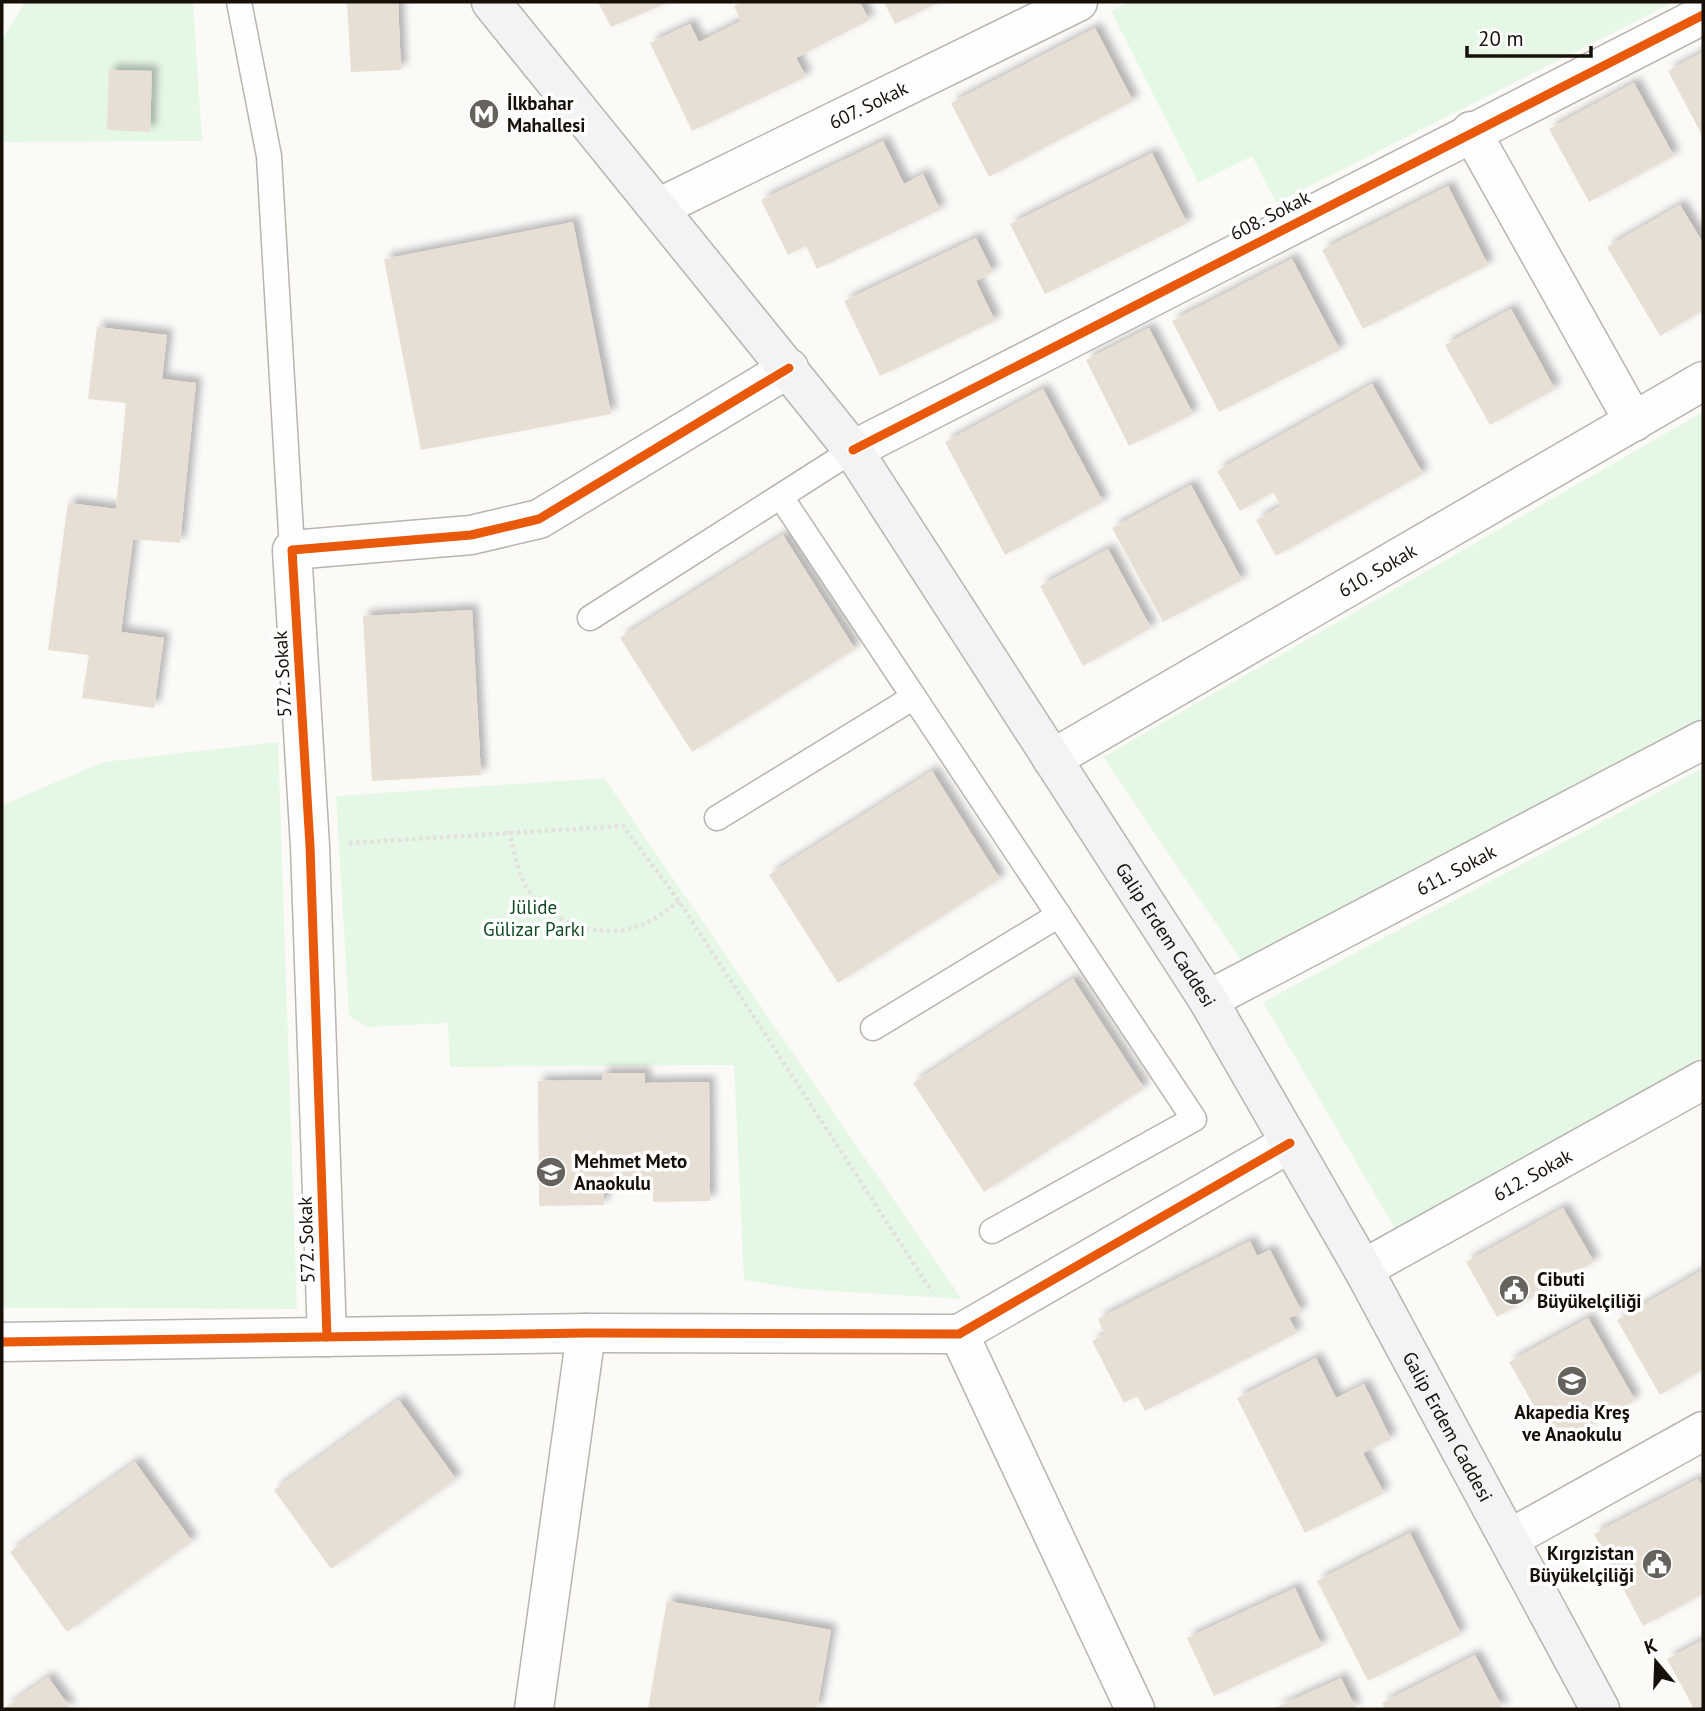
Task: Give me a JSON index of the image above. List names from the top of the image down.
{
  "streets": {
    "main road": ["Galip Erdem Caddesi"],
    "street": [
      "607. Sokak",
      "608. Sokak",
      "610. Sokak",
      "572. Sokak",
      "611. Sokak",
      "612. Sokak"
    ]
  },
  "crossings": [
    ["607. Sokak", "Galip Erdem Caddesi"],
    ["608. Sokak", "Galip Erdem Caddesi"],
    ["610. Sokak", "Galip Erdem Caddesi"],
    ["611. Sokak", "Galip Erdem Caddesi"],
    ["Galip Erdem Caddesi", "612. Sokak"]
  ],
  "parks": ["Jülide Gülizar Parkı"],
  "places": {
    "metro station": ["İlkbahar Mahallesi"],
    "school or university": ["Mehmet Meto Anaokulu", "Akapedia Kreş ve Anaokulu"],
    "public building": ["Cibuti Büyükelçiliği", "Kırgızistan Büyükelçiliği"]
  },
  "scale_bar": "20 m",
  "north": "top"
}
